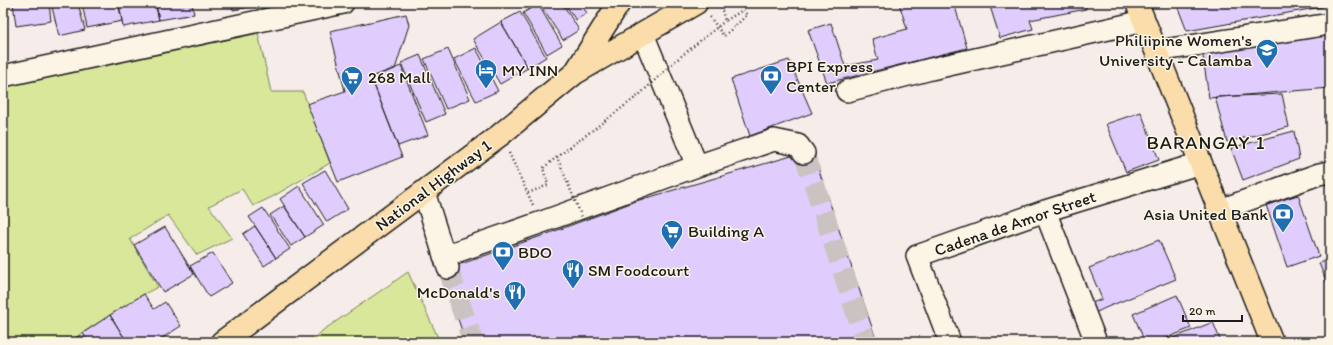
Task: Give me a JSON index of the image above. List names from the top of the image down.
{
  "streets": {
    "main road": ["National Highway 1"],
    "street": ["Cadena de Amor Street"]
  },
  "districts": ["BARANGAY 1"],
  "places": {
    "school or university": ["Philiipine Women's University - Calamba"],
    "hotel": ["MY INN"],
    "bank": ["BPI Express Center", "Asia United Bank", "BDO"],
    "supermarket": ["268 Mall", "Building A"],
    "restaurant": ["SM Foodcourt", "McDonald's"]
  },
  "scale_bar": "20 m"
}
